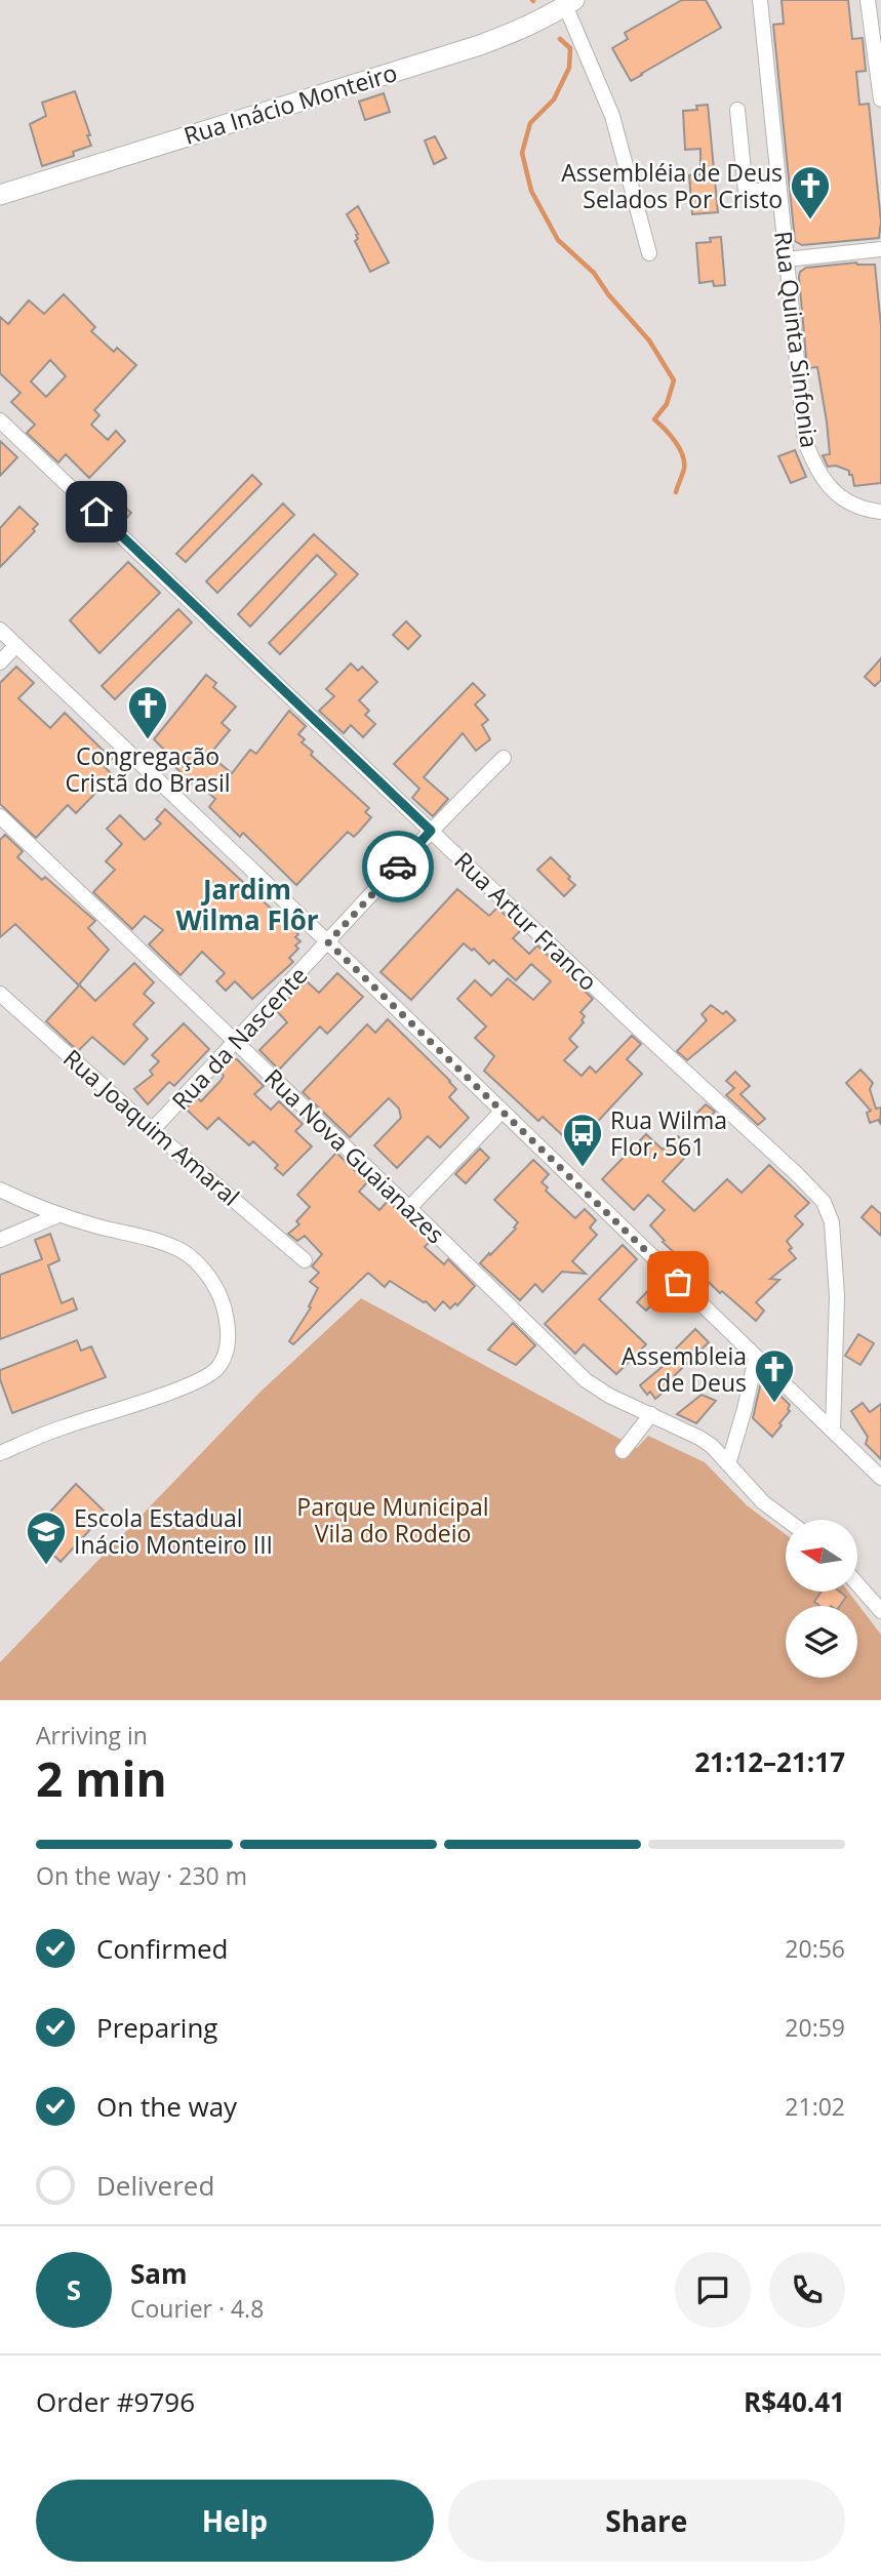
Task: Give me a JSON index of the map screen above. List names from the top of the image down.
{
  "streets": {
    "street": [
      "Rua Inácio Monteiro",
      "Rua Quinta Sinfonia",
      "Rua Artur Franco",
      "Rua da Nascente",
      "Rua Joaquim Amaral",
      "Rua Nova Guaianazes"
    ]
  },
  "crossings": [
    ["Rua Artur Franco", "Rua da Nascente"],
    ["Rua da Nascente", "Rua Joaquim Amaral"],
    ["Rua da Nascente", "Rua Nova Guaianazes"]
  ],
  "districts": ["Jardim Wilma Flôr"],
  "parks": ["Parque Municipal Vila do Rodeio"],
  "places": {
    "church": ["Assembléia de Deus Selados Por Cristo", "Congregação Cristã do Brasil", "Assembleia de Deus"],
    "bus stop": ["Rua Wilma Flor, 561"],
    "school or university": ["Escola Estadual Inácio Monteiro III"]
  },
  "north": "left",
  "page": {
    "heading": ["2 min", "Arriving in", "21:12–21:17"],
    "panel": [
      "Sam",
      "Courier · 4.8",
      "Order #9796",
      "R$40.41"
    ],
    "bar": "On the way · 230 m",
    "list": [
      ["Confirmed", "20:56"],
      ["Preparing", "20:59"],
      ["On the way", "21:02"],
      "Delivered"
    ],
    "round": "S",
    "buttons": ["Help", "Share"]
  }
}
